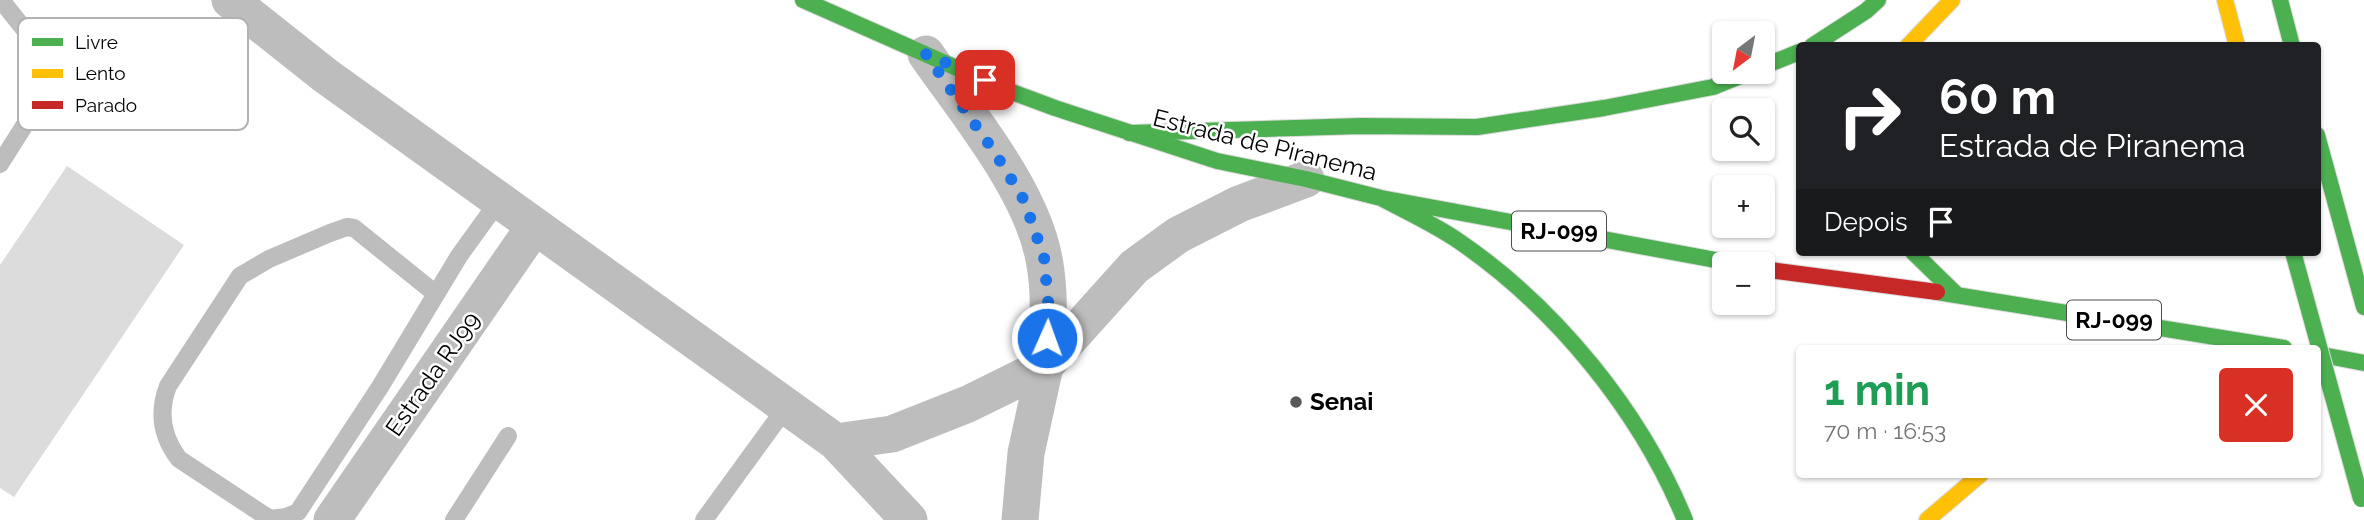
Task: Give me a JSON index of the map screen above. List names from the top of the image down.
{
  "streets": {
    "main road": ["Estrada de Piranema", "RJ-099"],
    "street": ["Estrada RJ99"]
  },
  "places": ["Senai"],
  "legend": ["Livre", "Lento", "Parado"],
  "north": "bottom left",
  "page": {
    "map_buttons": ["+", "−"],
    "turn": ["60 m", "Estrada de Piranema"],
    "then": "Depois",
    "heading": ["1 min", "70 m · 16:53"]
  }
}
